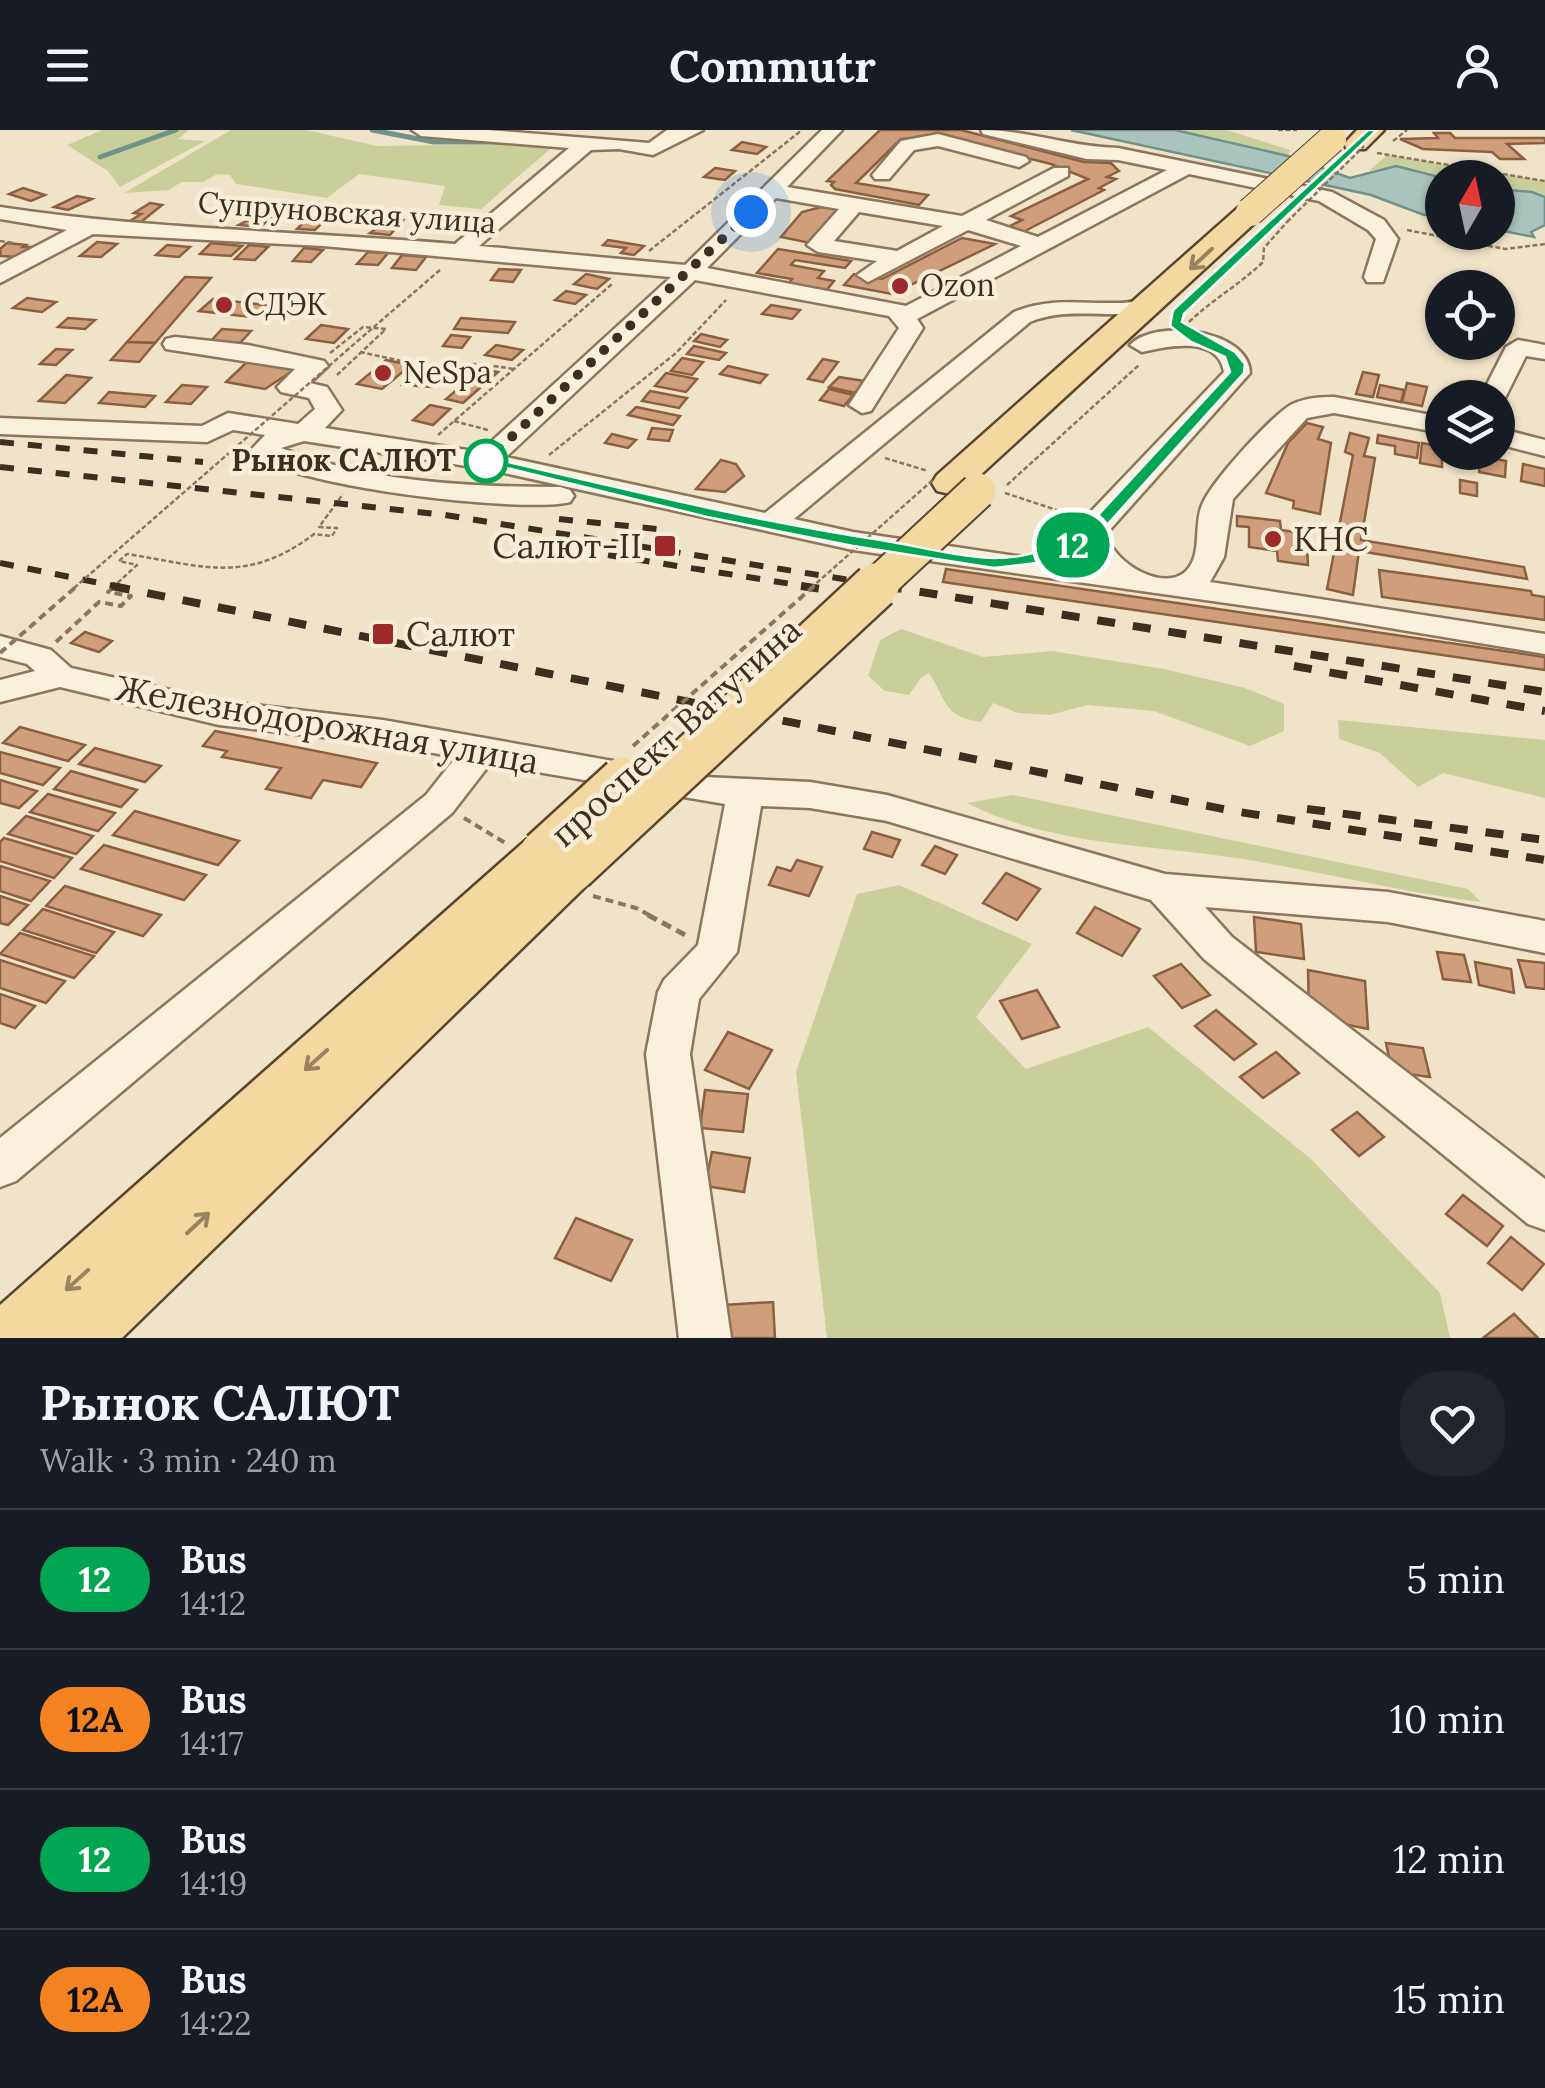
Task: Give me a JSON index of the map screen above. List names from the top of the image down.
{
  "streets": {
    "main road": ["проспект Ватутина"],
    "street": ["Супруновская улица", "Железнодорожная улица"]
  },
  "places": {
    "other": [
      "Ozon",
      "СДЭК",
      "NeSpa",
      "Рынок САЛЮТ",
      "КНС"
    ],
    "transit": ["Салют-II", "Салют"]
  },
  "lines": ["bus line 12"],
  "north": "top",
  "page": {
    "header": "Commutr",
    "on_map": "12",
    "heading": ["Рынок САЛЮТ", "Walk · 3 min · 240 m"],
    "list": [
      {
        "mark": "12",
        "name": "Bus",
        "note": "14:12",
        "value": "5 min"
      },
      {
        "mark": "12А",
        "name": "Bus",
        "note": "14:17",
        "value": "10 min"
      },
      {
        "mark": "12",
        "name": "Bus",
        "note": "14:19",
        "value": "12 min"
      },
      {
        "mark": "12А",
        "name": "Bus",
        "note": "14:22",
        "value": "15 min"
      }
    ]
  }
}
